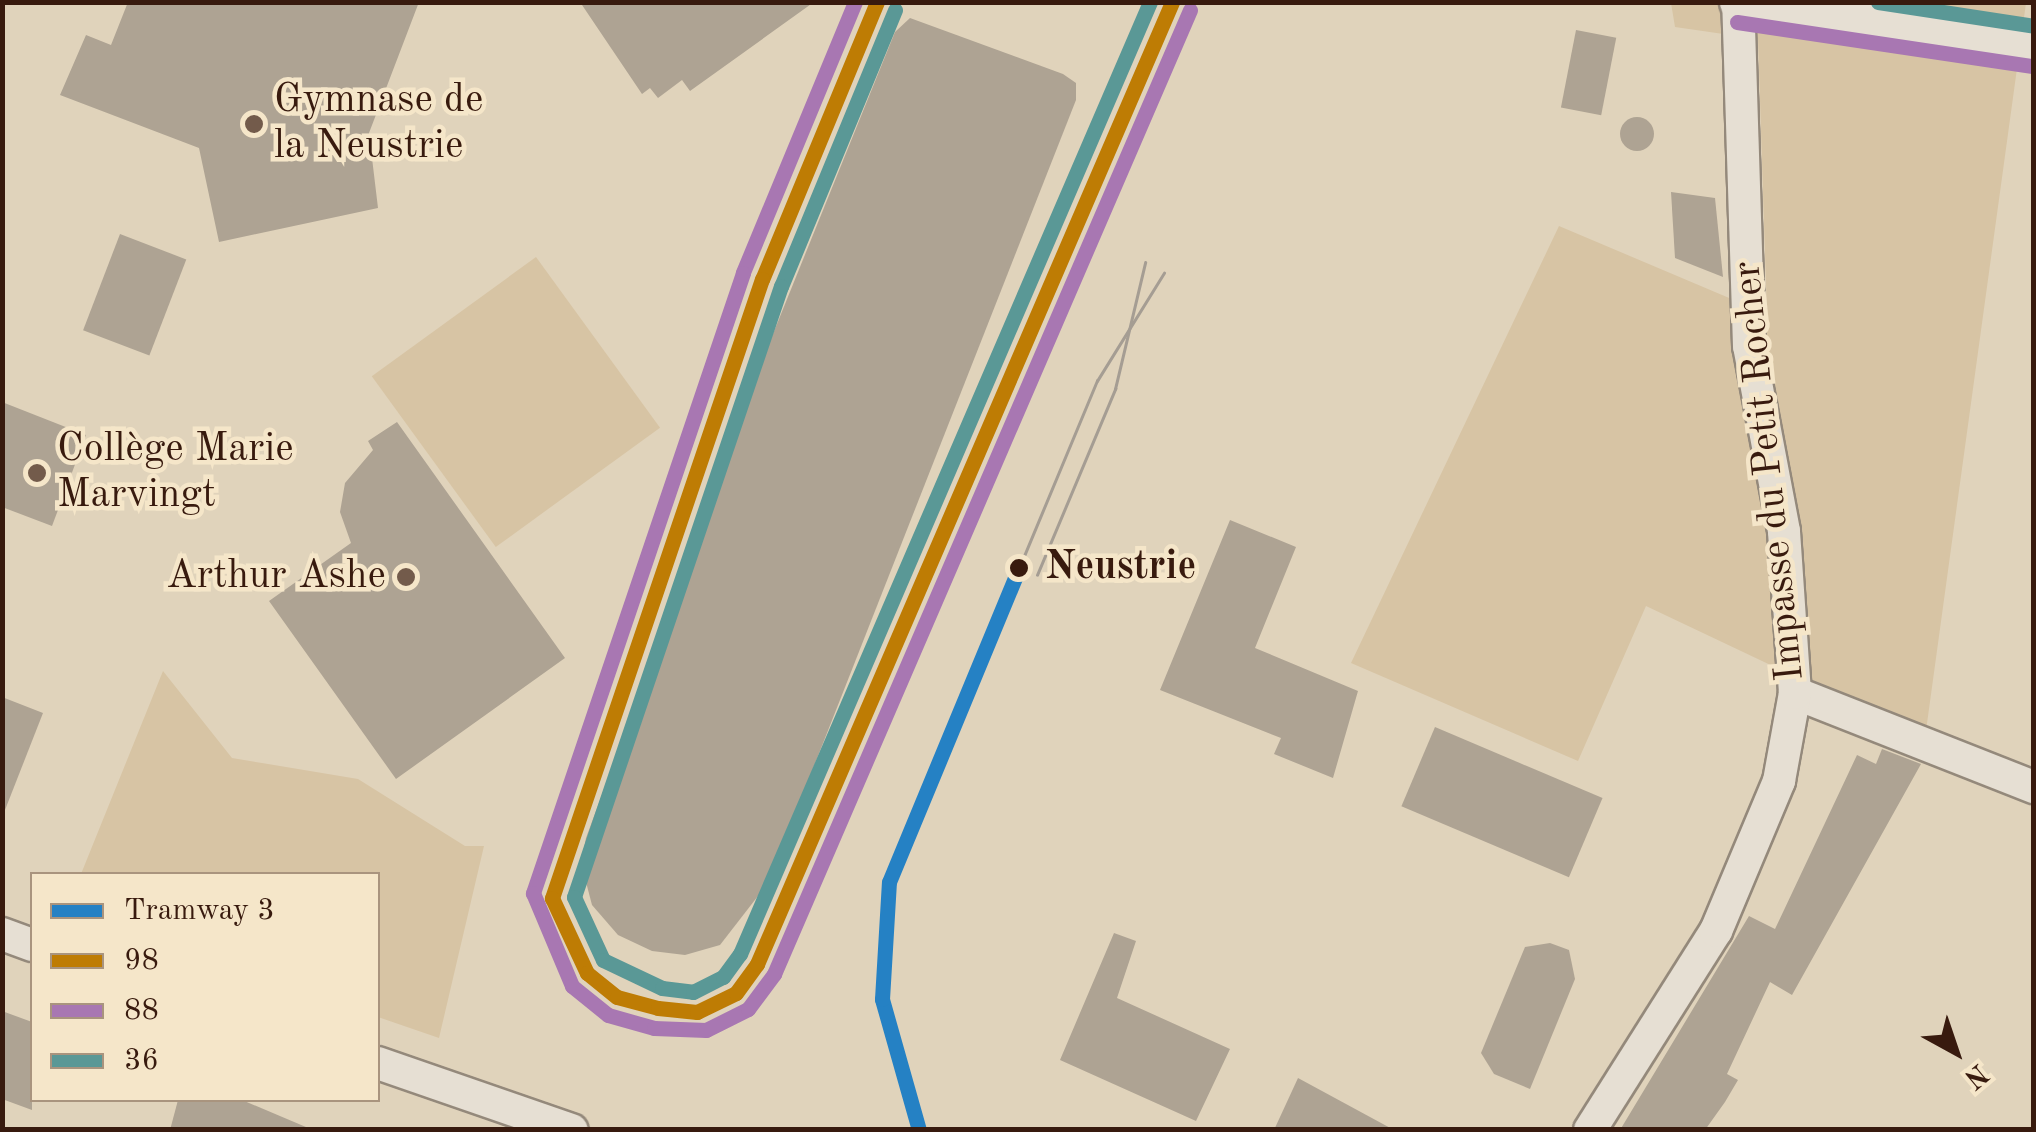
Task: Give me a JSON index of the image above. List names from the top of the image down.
{
  "streets": {
    "street": ["Impasse du Petit Rocher"]
  },
  "places": [
    "Gymnase de la Neustrie",
    "Collège Marie Marvingt",
    "Neustrie",
    "Arthur Ashe"
  ],
  "lines": [
    "transit line 98",
    "transit line 88",
    "transit line 36",
    "tram line 3"
  ],
  "legend": [
    "Tramway 3",
    "98",
    "88",
    "36"
  ],
  "north": "bottom right"
}
